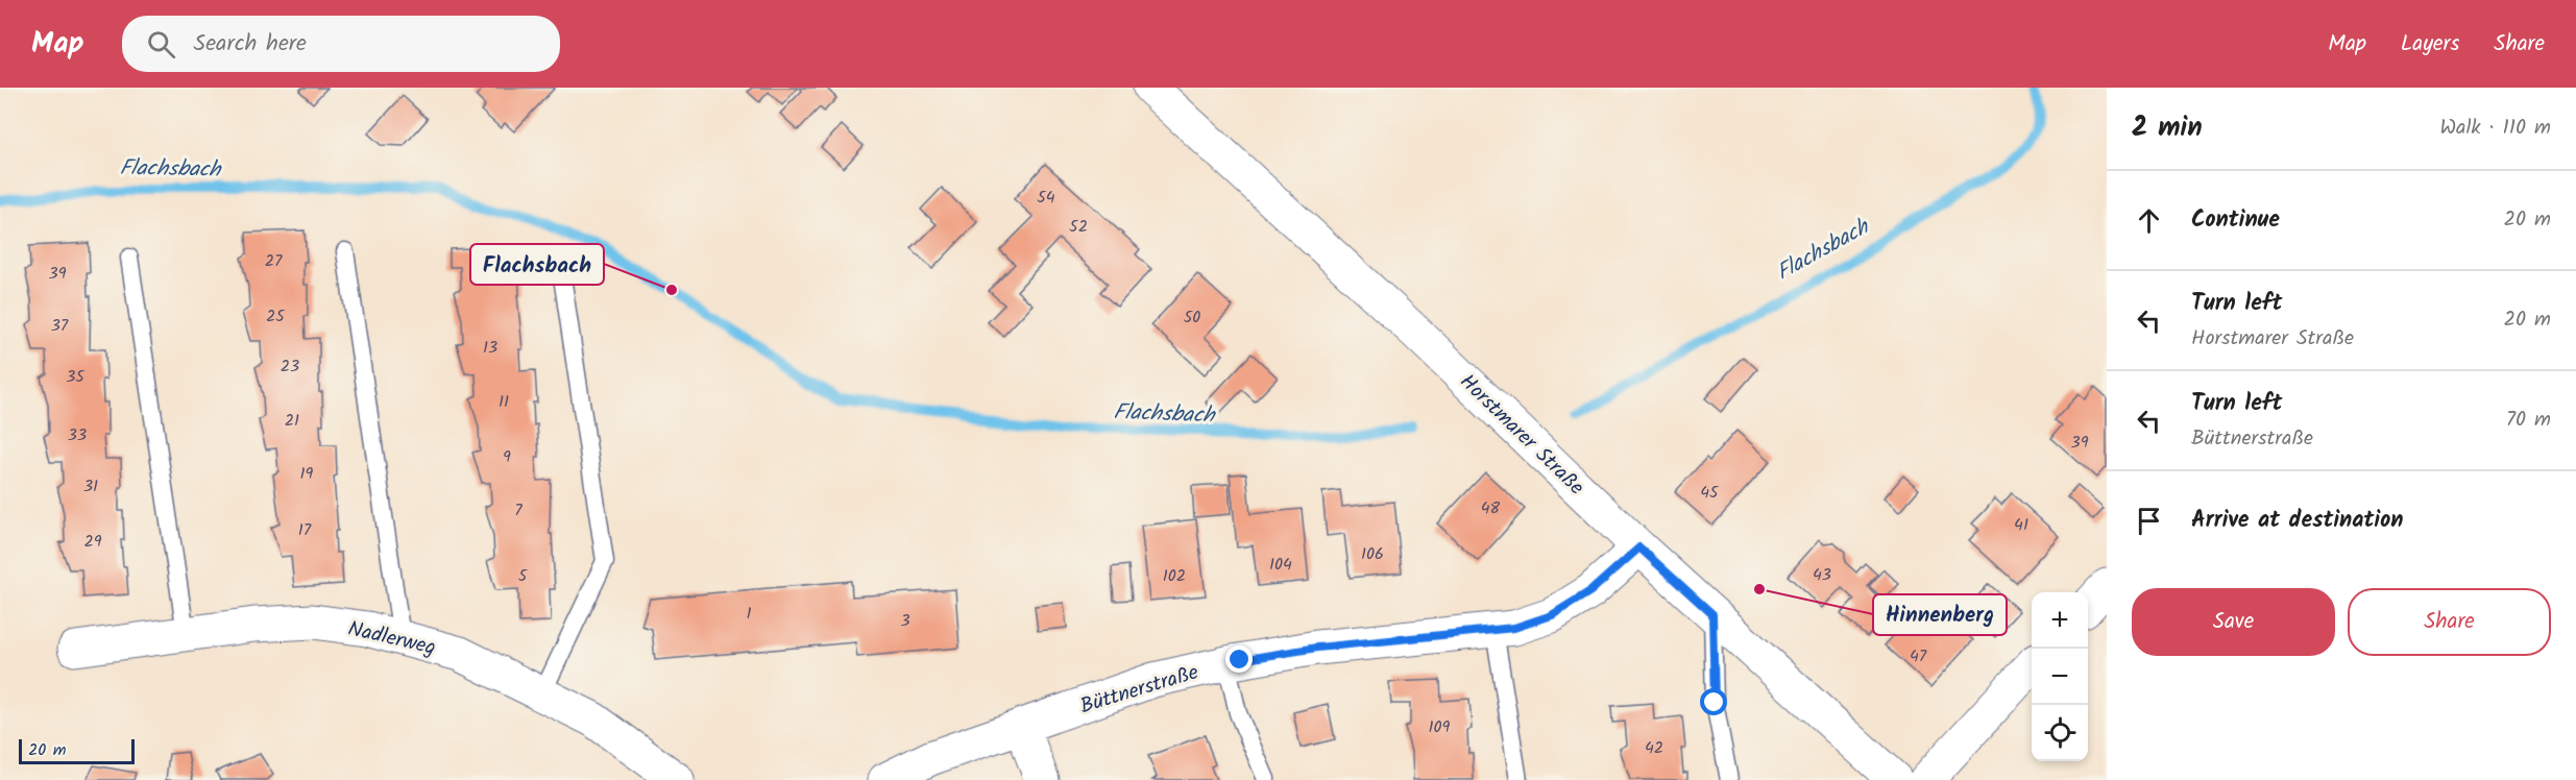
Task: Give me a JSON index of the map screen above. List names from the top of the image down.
{
  "streets": {
    "street": ["Horstmarer Straße", "Nadlerweg", "Büttnerstraße"]
  },
  "crossings": [
    ["Horstmarer Straße", "Büttnerstraße"]
  ],
  "water": ["Flachsbach"],
  "places": ["Flachsbach", "Hinnenberg"],
  "house_numbers": [
    "54",
    "52",
    "27",
    "39",
    "25",
    "50",
    "37",
    "13",
    "23",
    "35",
    "11",
    "21",
    "33",
    "39",
    "9",
    "19",
    "31",
    "45",
    "48",
    "7",
    "41",
    "17",
    "29",
    "106",
    "104",
    "43",
    "5",
    "102",
    "1",
    "3",
    "47",
    "109",
    "42"
  ],
  "scale_bar": "20 m",
  "page": {
    "header": "Map",
    "search": "Search here",
    "nav": ["Map", "Layers", "Share"],
    "heading": ["2 min", "Walk · 110 m"],
    "list": [
      ["Continue", "20 m"],
      ["Turn left", "Horstmarer Straße", "20 m"],
      ["Turn left", "Büttnerstraße", "70 m"],
      "Arrive at destination"
    ],
    "buttons": ["Save", "Share"],
    "map_buttons": ["+", "−"],
    "scale": "20 m"
  }
}
